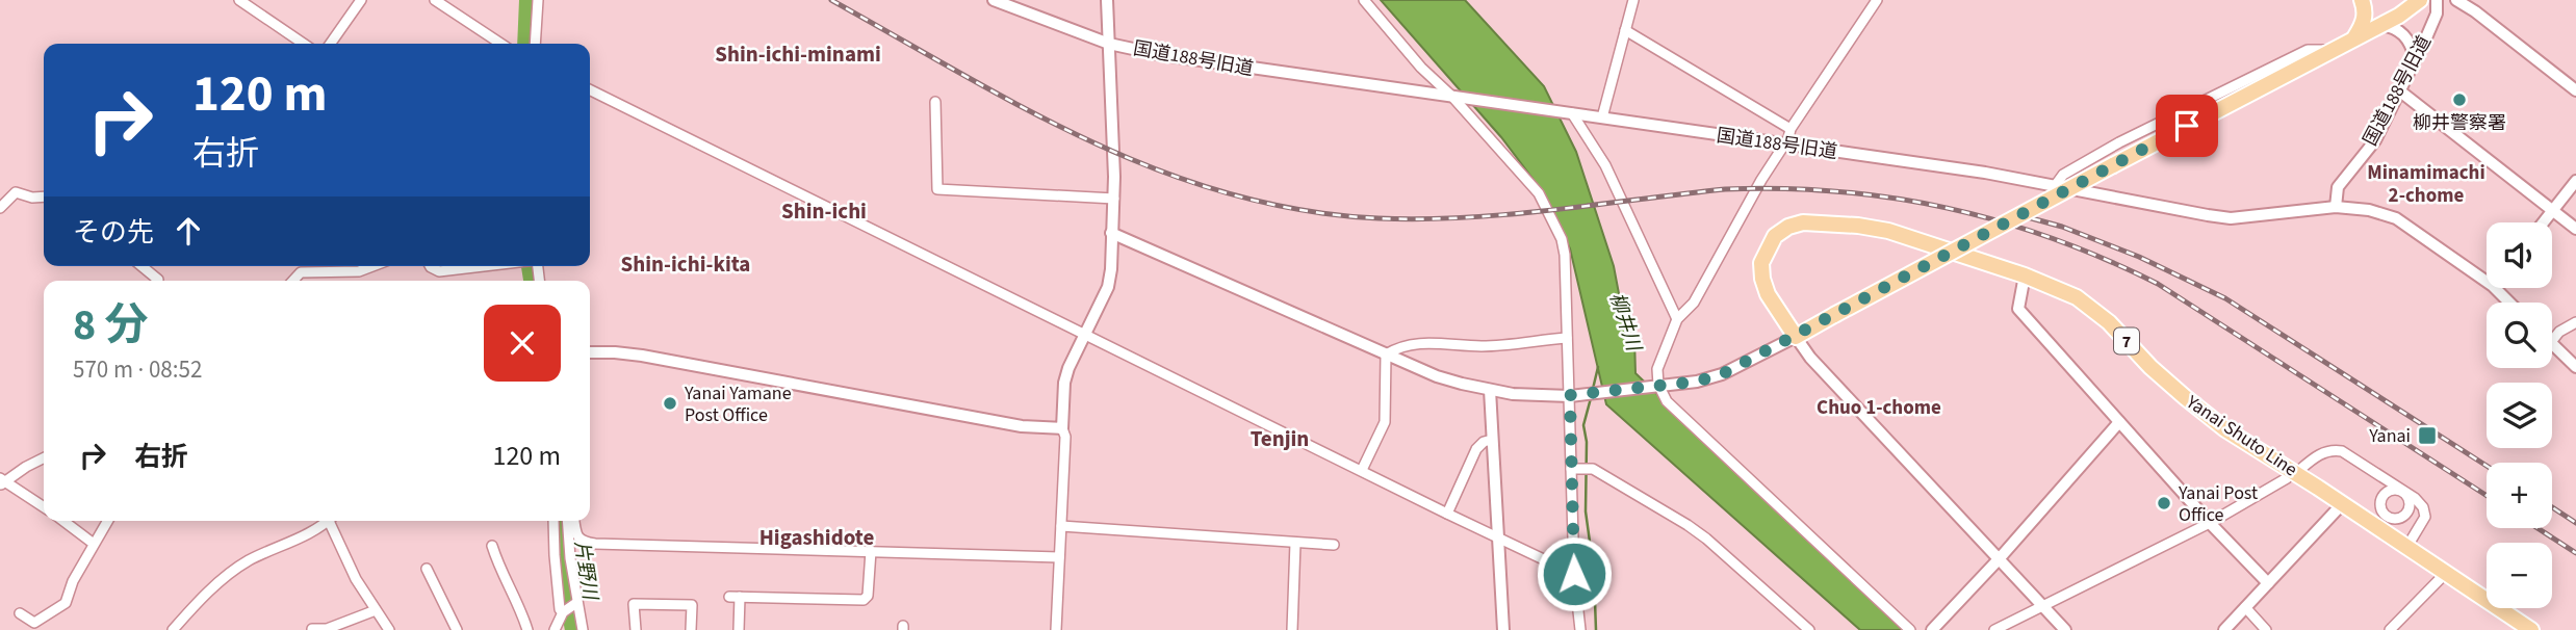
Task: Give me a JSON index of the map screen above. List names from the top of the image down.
{
  "streets": {
    "main road": ["7", "Yanai Shuto Line"],
    "street": ["国道188号旧道"]
  },
  "districts": [
    "Shin-ichi-minami",
    "Minamimachi 2-chome",
    "Shin-ichi",
    "Shin-ichi-kita",
    "Chuo 1-chome",
    "Tenjin",
    "Higashidote"
  ],
  "water": ["柳井川", "片野川"],
  "places": {
    "other": ["柳井警察署", "Yanai Yamane Post Office", "Yanai Post Office"],
    "transit": ["Yanai"]
  },
  "page": {
    "turn": ["120 m", "右折"],
    "then": "その先",
    "map_buttons": ["+", "−"],
    "heading": ["8 分", "570 m · 08:52"],
    "list": [
      {
        "name": "右折",
        "value": "120 m"
      }
    ]
  }
}
